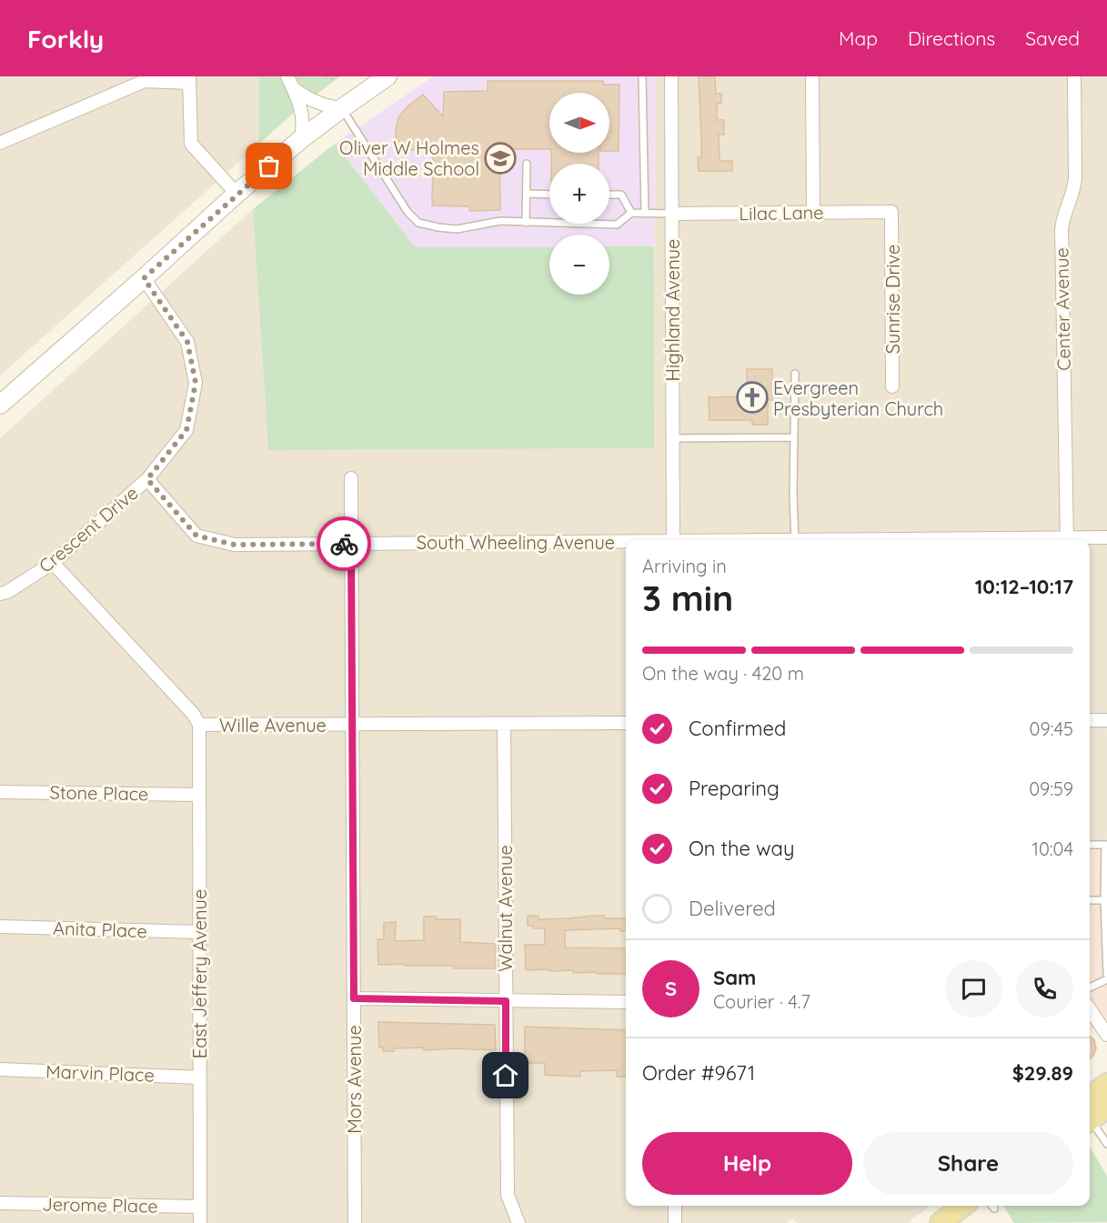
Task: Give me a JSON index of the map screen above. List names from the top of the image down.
{
  "streets": {
    "street": [
      "Lilac Lane",
      "Sunrise Drive",
      "Center Avenue",
      "Highland Avenue",
      "Crescent Drive",
      "South Wheeling Avenue",
      "Wille Avenue",
      "Stone Place",
      "Walnut Avenue",
      "Anita Place",
      "East Jeffery Avenue",
      "Marvin Place",
      "Mors Avenue",
      "Jerome Place"
    ]
  },
  "crossings": [
    ["Lilac Lane", "Sunrise Drive"],
    ["Lilac Lane", "Highland Avenue"],
    ["Crescent Drive", "South Wheeling Avenue"],
    ["Crescent Drive", "Wille Avenue"],
    ["South Wheeling Avenue", "Mors Avenue"],
    ["Wille Avenue", "Walnut Avenue"],
    ["Wille Avenue", "East Jeffery Avenue"],
    ["Wille Avenue", "Mors Avenue"],
    ["Stone Place", "East Jeffery Avenue"],
    ["Anita Place", "East Jeffery Avenue"],
    ["East Jeffery Avenue", "Marvin Place"],
    ["East Jeffery Avenue", "Jerome Place"]
  ],
  "places": {
    "school or university": ["Oliver W Holmes Middle School"],
    "church": ["Evergreen Presbyterian Church"]
  },
  "north": "right",
  "page": {
    "header": "Forkly",
    "nav": ["Map", "Directions", "Saved"],
    "map_buttons": ["+", "−"],
    "heading": ["3 min", "Arriving in", "10:12–10:17"],
    "panel": [
      "Sam",
      "Courier · 4.7",
      "Order #9671",
      "$29.89"
    ],
    "bar": "On the way · 420 m",
    "list": [
      ["Confirmed", "09:45"],
      ["Preparing", "09:59"],
      ["On the way", "10:04"],
      "Delivered"
    ],
    "round": "S",
    "buttons": ["Help", "Share"]
  }
}
